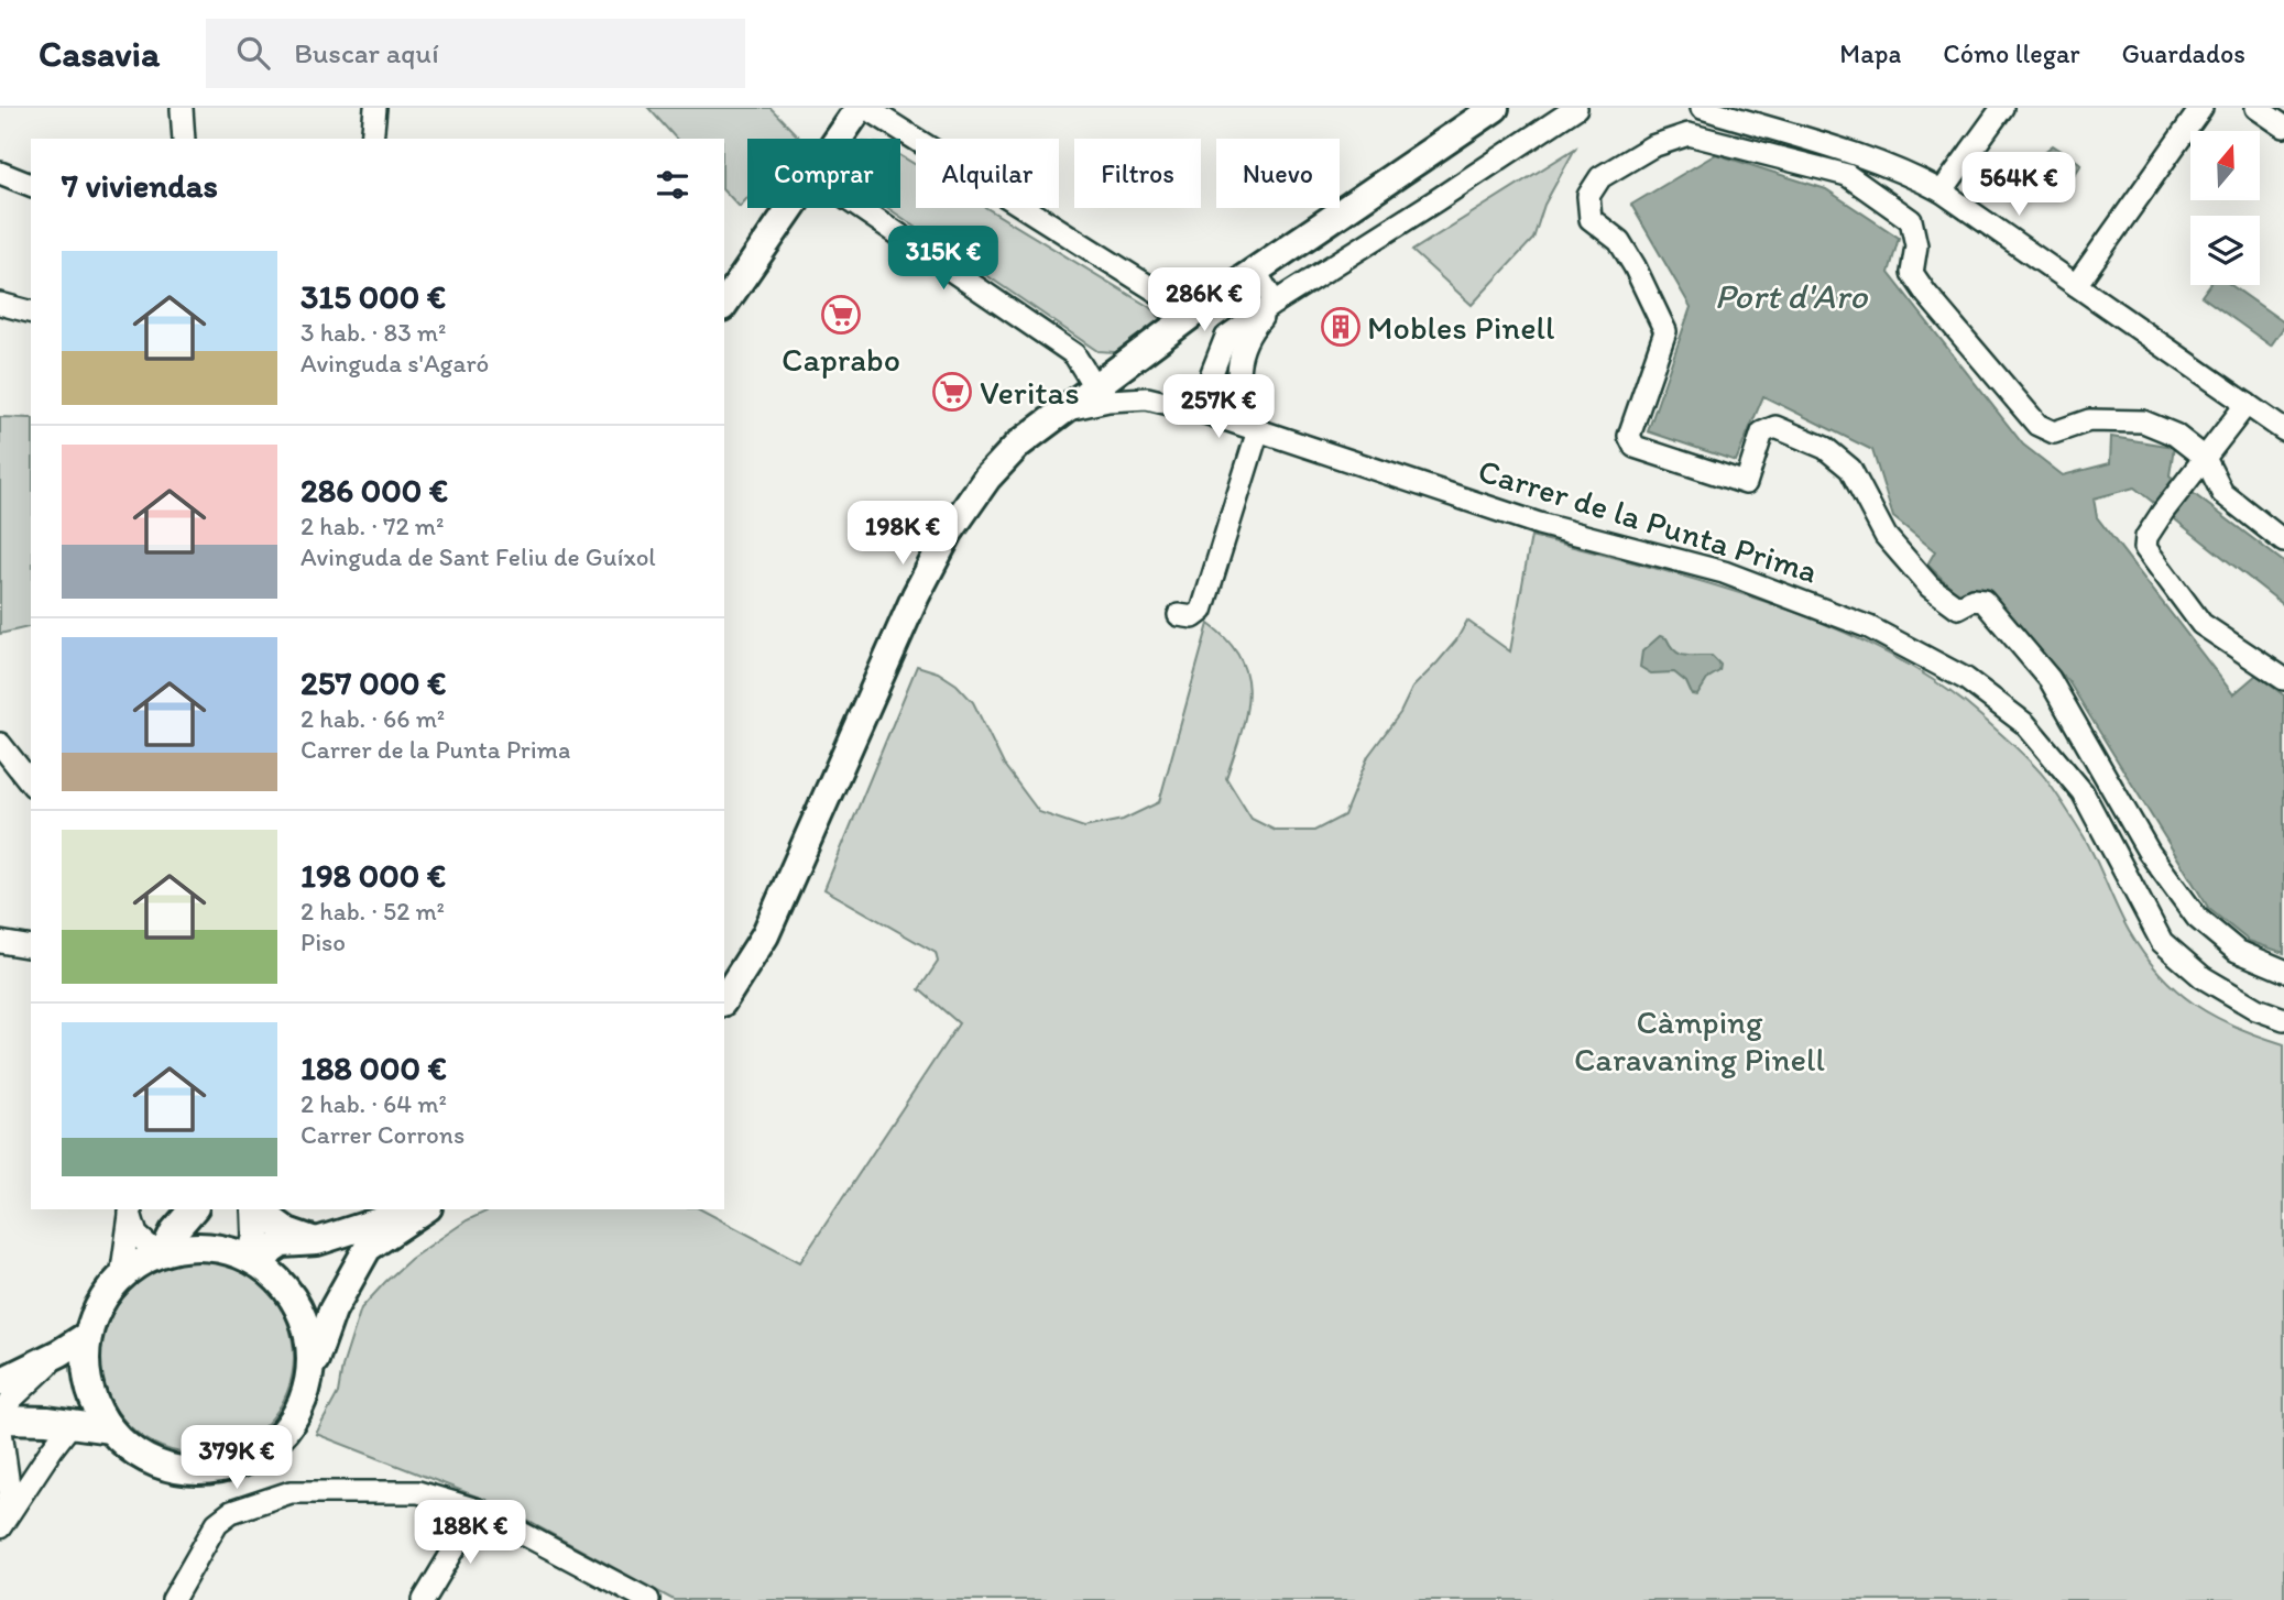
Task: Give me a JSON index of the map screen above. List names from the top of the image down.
{
  "streets": {
    "street": ["Carrer de la Punta Prima"]
  },
  "water": ["Port d'Aro"],
  "parks": ["Càmping Caravaning Pinell"],
  "places": {
    "supermarket": ["Caprabo", "Veritas"],
    "building": ["Mobles Pinell"]
  },
  "north": "top",
  "page": {
    "header": "Casavia",
    "search": "Buscar aquí",
    "nav": ["Mapa", "Cómo llegar", "Guardados"],
    "chip": [
      "Comprar",
      "Alquilar",
      "Filtros",
      "Nuevo"
    ],
    "heading": "7 viviendas",
    "price": [
      "564K €",
      "315K €",
      "286K €",
      "257K €",
      "198K €",
      "379K €",
      "188K €"
    ],
    "list": [
      {
        "name": "315 000 €",
        "note": "3 hab. · 83 m² · Avinguda s'Agaró"
      },
      {
        "name": "286 000 €",
        "note": "2 hab. · 72 m² · Avinguda de Sant Feliu de Guíxol"
      },
      {
        "name": "257 000 €",
        "note": "2 hab. · 66 m² · Carrer de la Punta Prima"
      },
      {
        "name": "198 000 €",
        "note": "2 hab. · 52 m² · Piso"
      },
      {
        "name": "188 000 €",
        "note": "2 hab. · 64 m² · Carrer Corrons"
      }
    ]
  }
}
